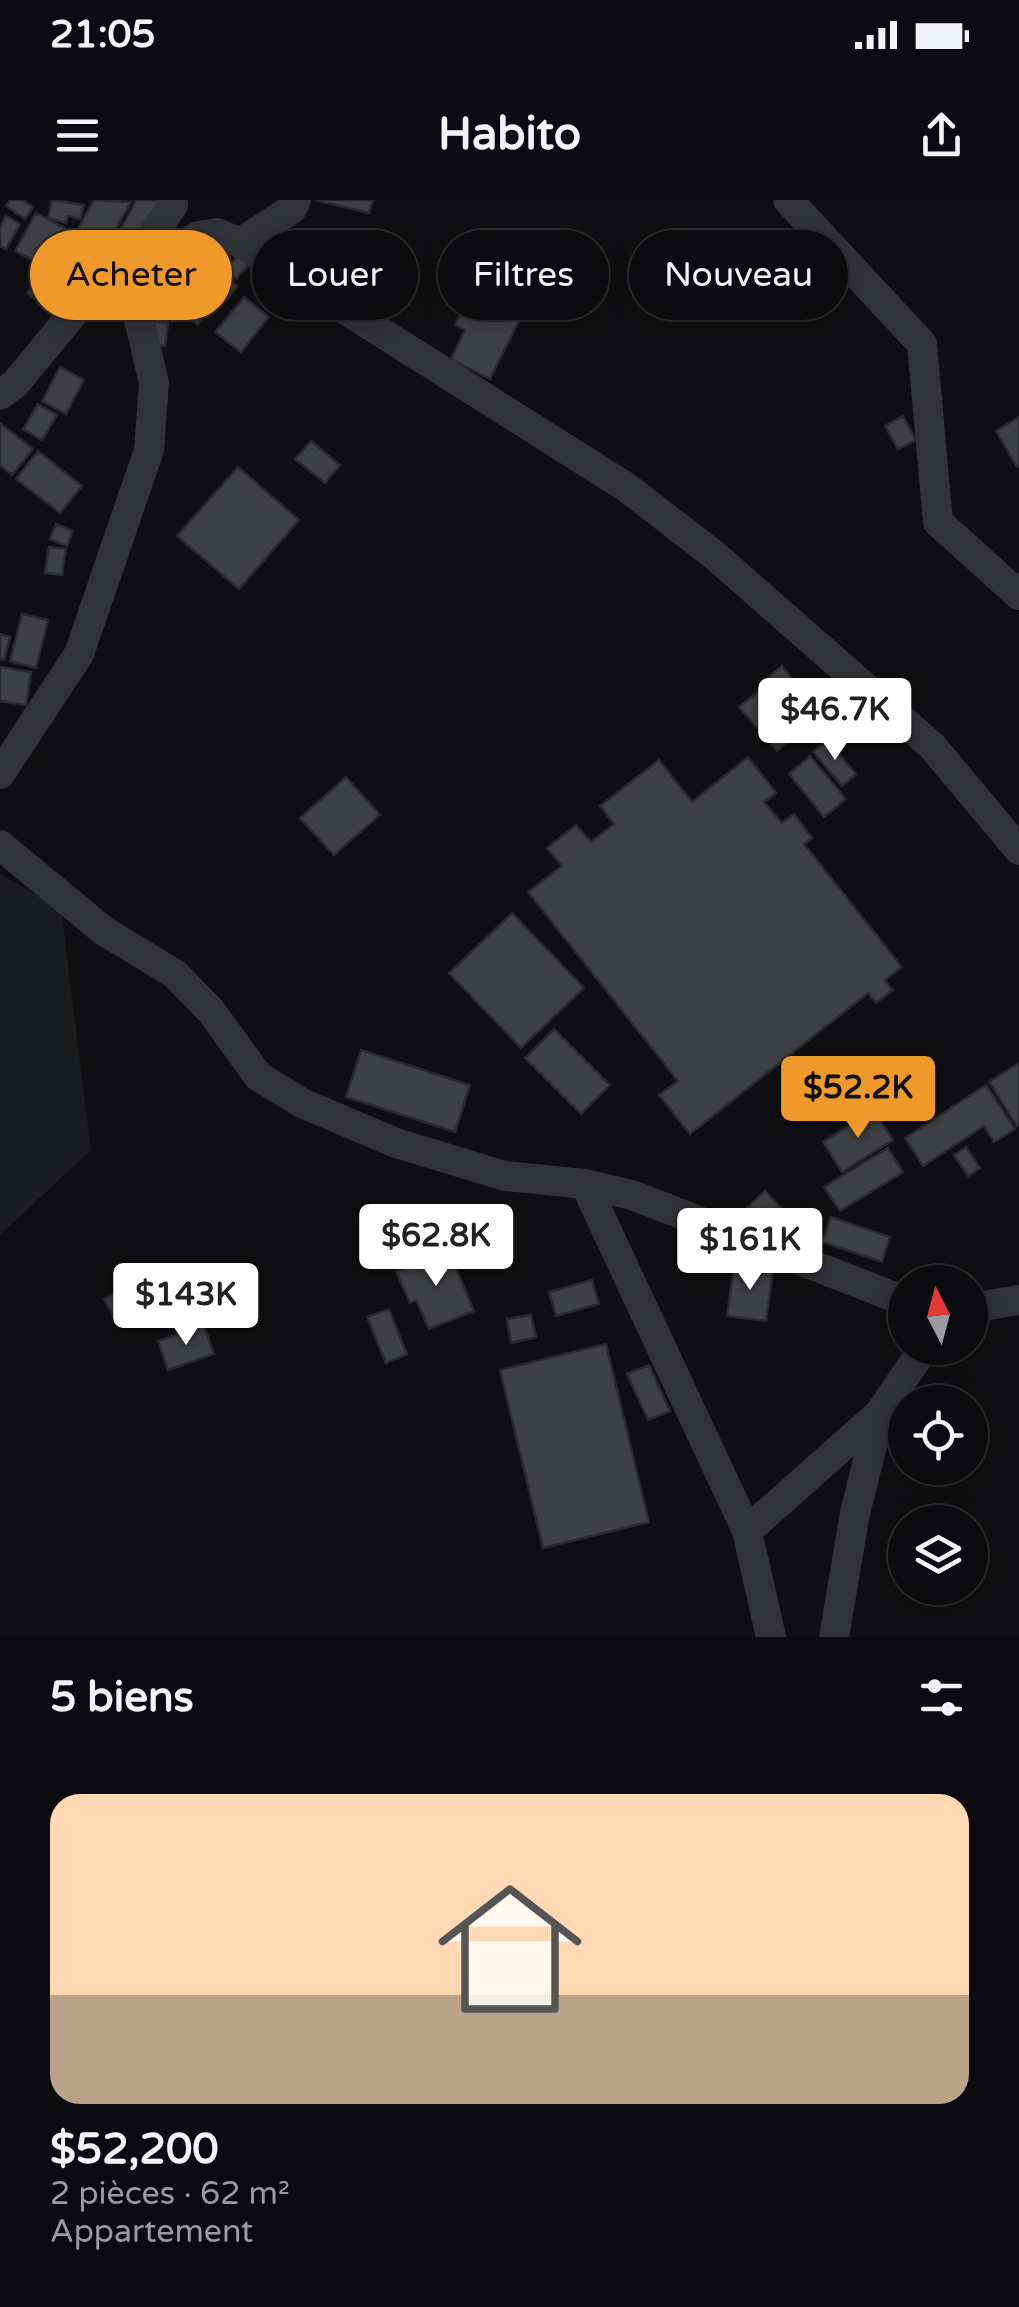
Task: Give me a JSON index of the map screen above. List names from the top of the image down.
{
  "north": "top",
  "page": {
    "status": "21:05",
    "header": "Habito",
    "chip": [
      "Acheter",
      "Louer",
      "Filtres",
      "Nouveau"
    ],
    "price": [
      "$46.7K",
      "$52.2K",
      "$62.8K",
      "$161K",
      "$143K"
    ],
    "heading": "5 biens",
    "list": [
      {
        "name": "$52,200",
        "note": "2 pièces · 62 m² · Appartement"
      }
    ]
  }
}
